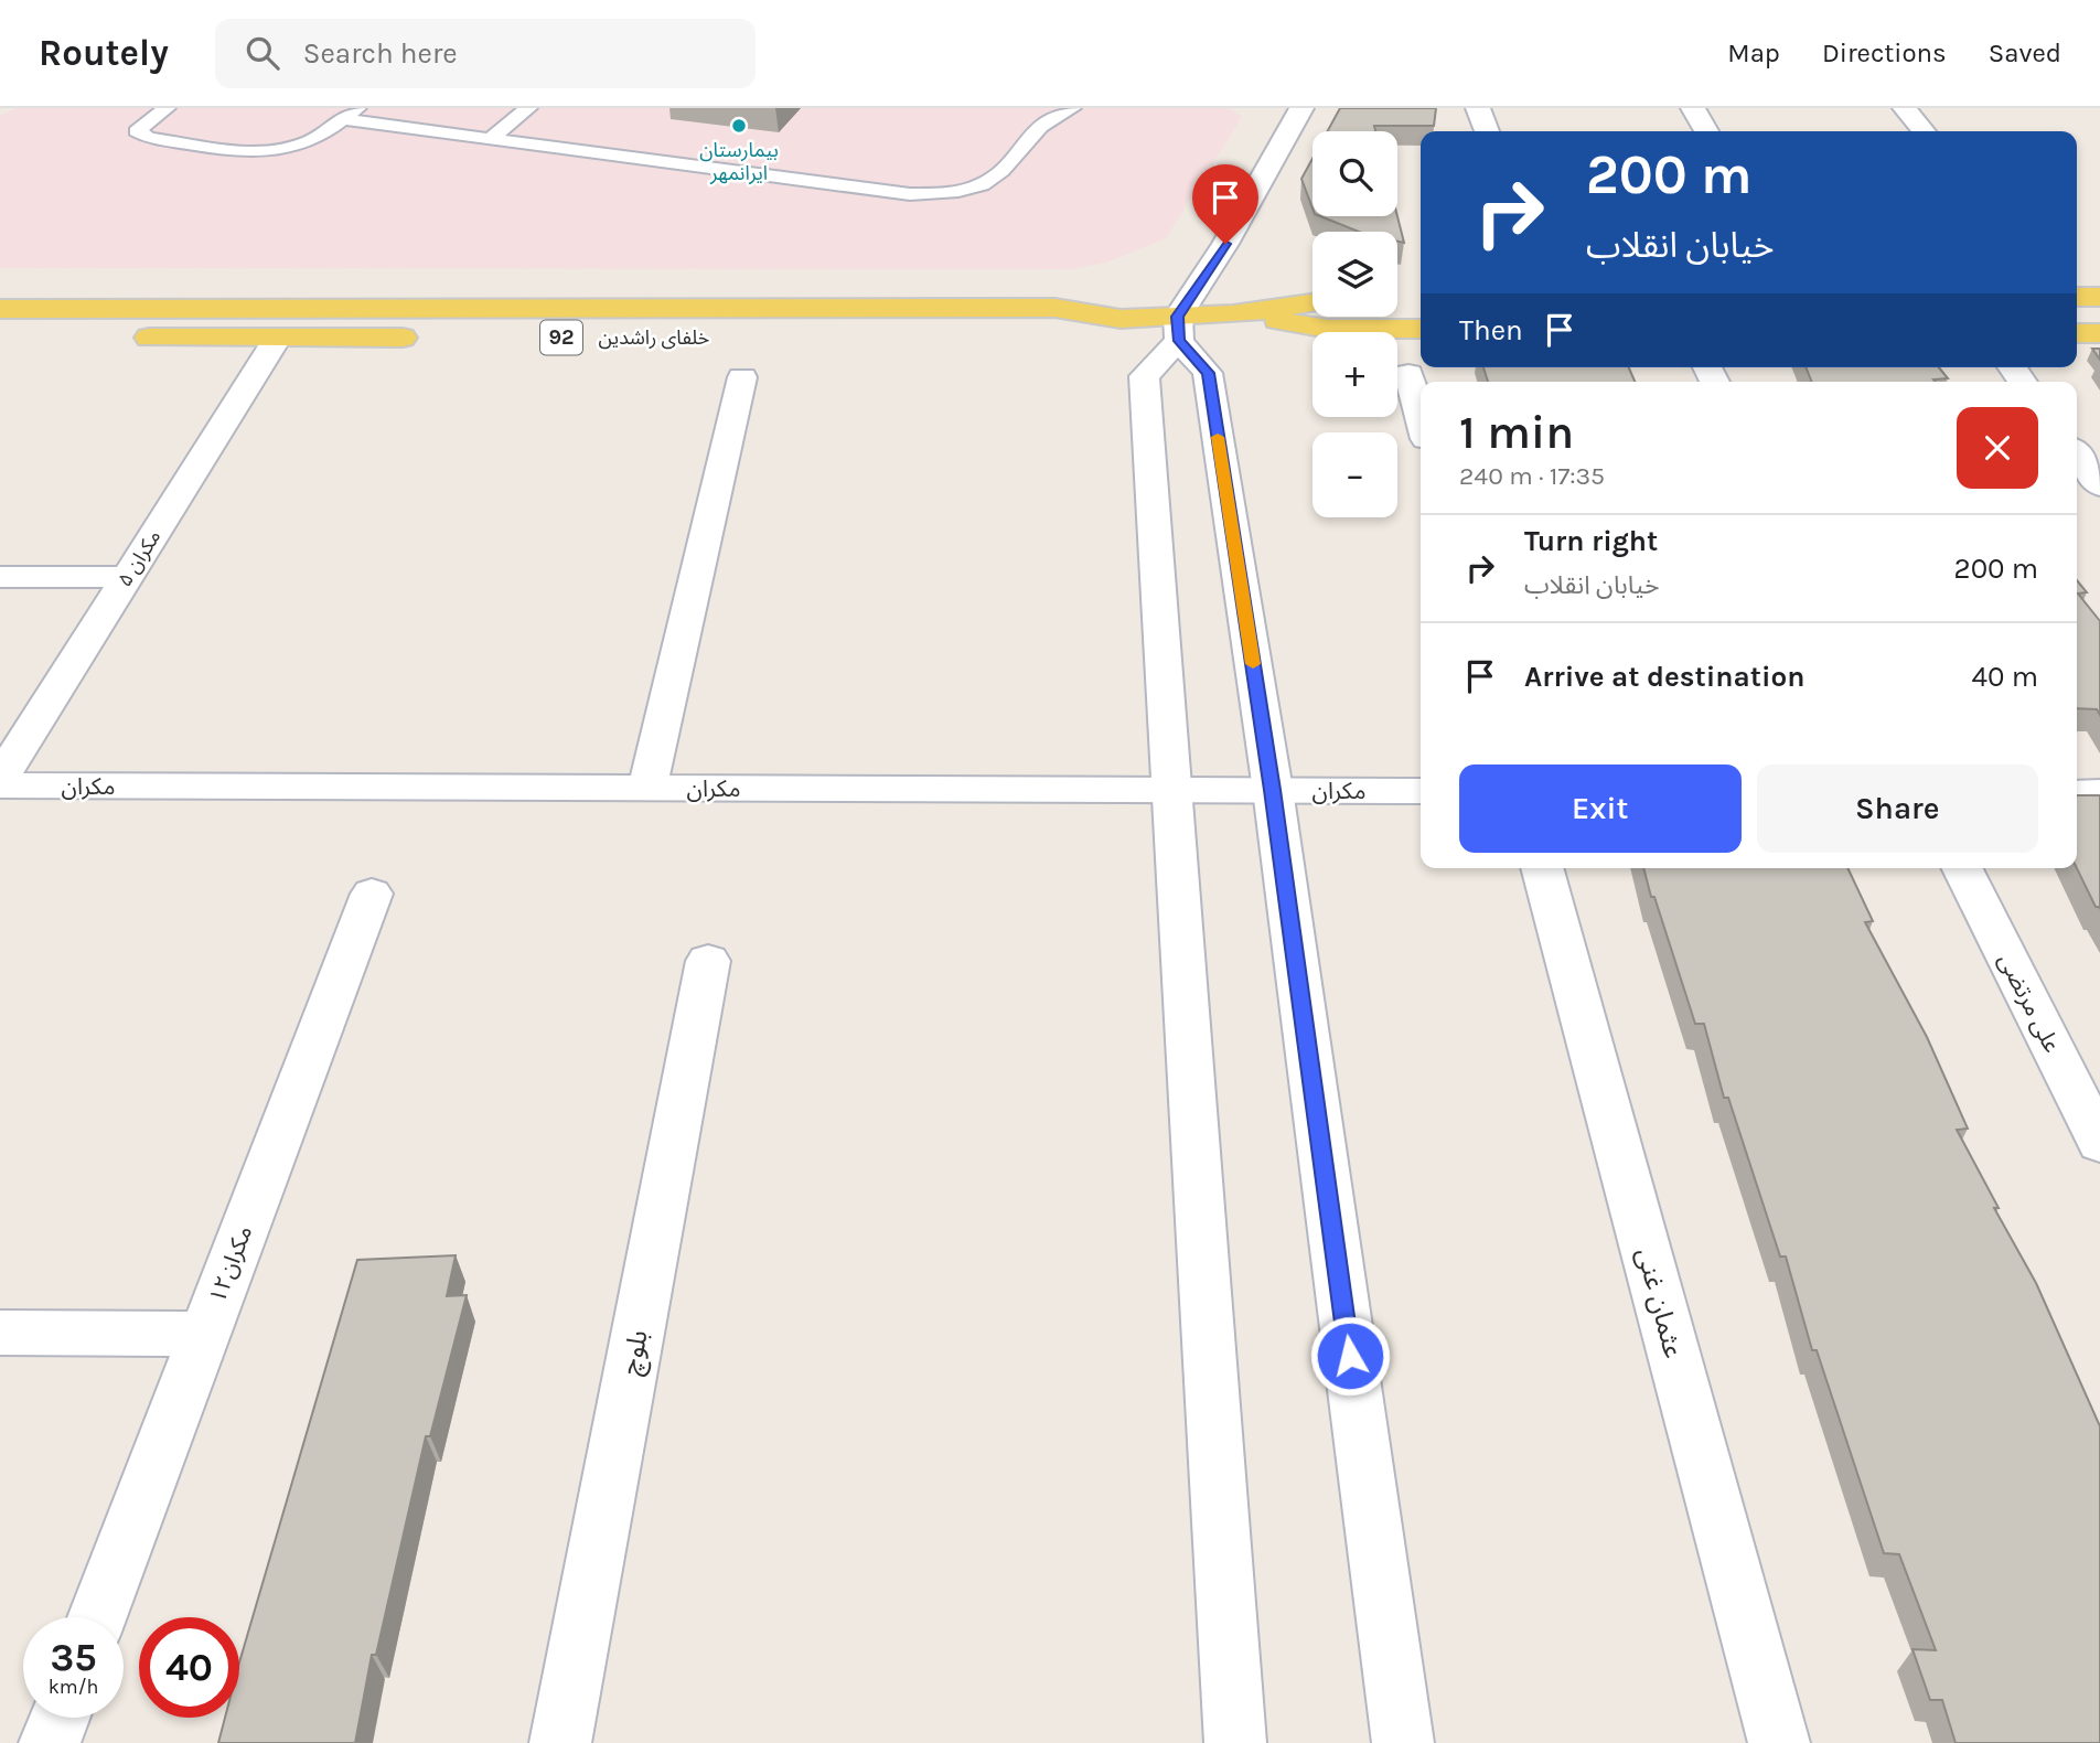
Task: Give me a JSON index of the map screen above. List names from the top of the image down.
{
  "streets": {
    "main road": ["92", "خلفای راشدین"],
    "street": [
      "مکران ۵",
      "مکران",
      "علی مرتضی",
      "مکران۱۲",
      "عثمان غنی",
      "بلوچ"
    ]
  },
  "places": ["بیمارستان ایرانمهر"],
  "page": {
    "header": "Routely",
    "search": "Search here",
    "nav": ["Map", "Directions", "Saved"],
    "map_buttons": ["+", "−"],
    "turn": ["200 m", "خیابان انقلاب"],
    "then": "Then",
    "heading": ["1 min", "240 m · 17:35"],
    "list": [
      {
        "name": "Turn right",
        "note": "خیابان انقلاب",
        "value": "200 m"
      },
      {
        "name": "Arrive at destination",
        "value": "40 m"
      }
    ],
    "buttons": ["Exit", "Share"],
    "speed": "35 km/h",
    "limit": "40"
  }
}
